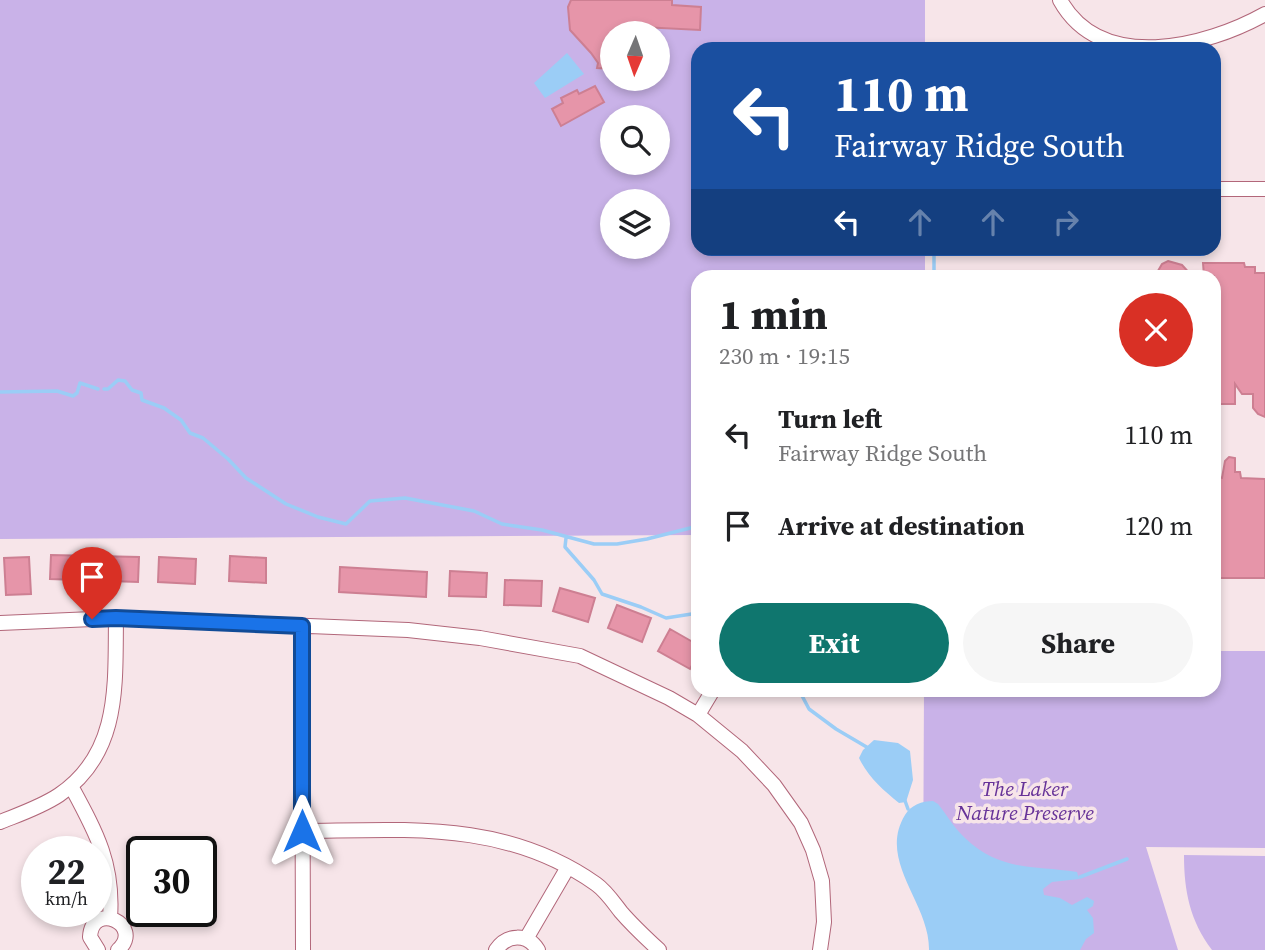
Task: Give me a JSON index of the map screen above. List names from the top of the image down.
{
  "parks": ["The Laker Nature Preserve"],
  "north": "bottom",
  "page": {
    "turn": ["110 m", "Fairway Ridge South"],
    "heading": ["1 min", "230 m · 19:15"],
    "list": [
      {
        "name": "Turn left",
        "note": "Fairway Ridge South",
        "value": "110 m"
      },
      {
        "name": "Arrive at destination",
        "value": "120 m"
      }
    ],
    "buttons": ["Exit", "Share"],
    "speed": "22 km/h",
    "limit": "30"
  }
}
